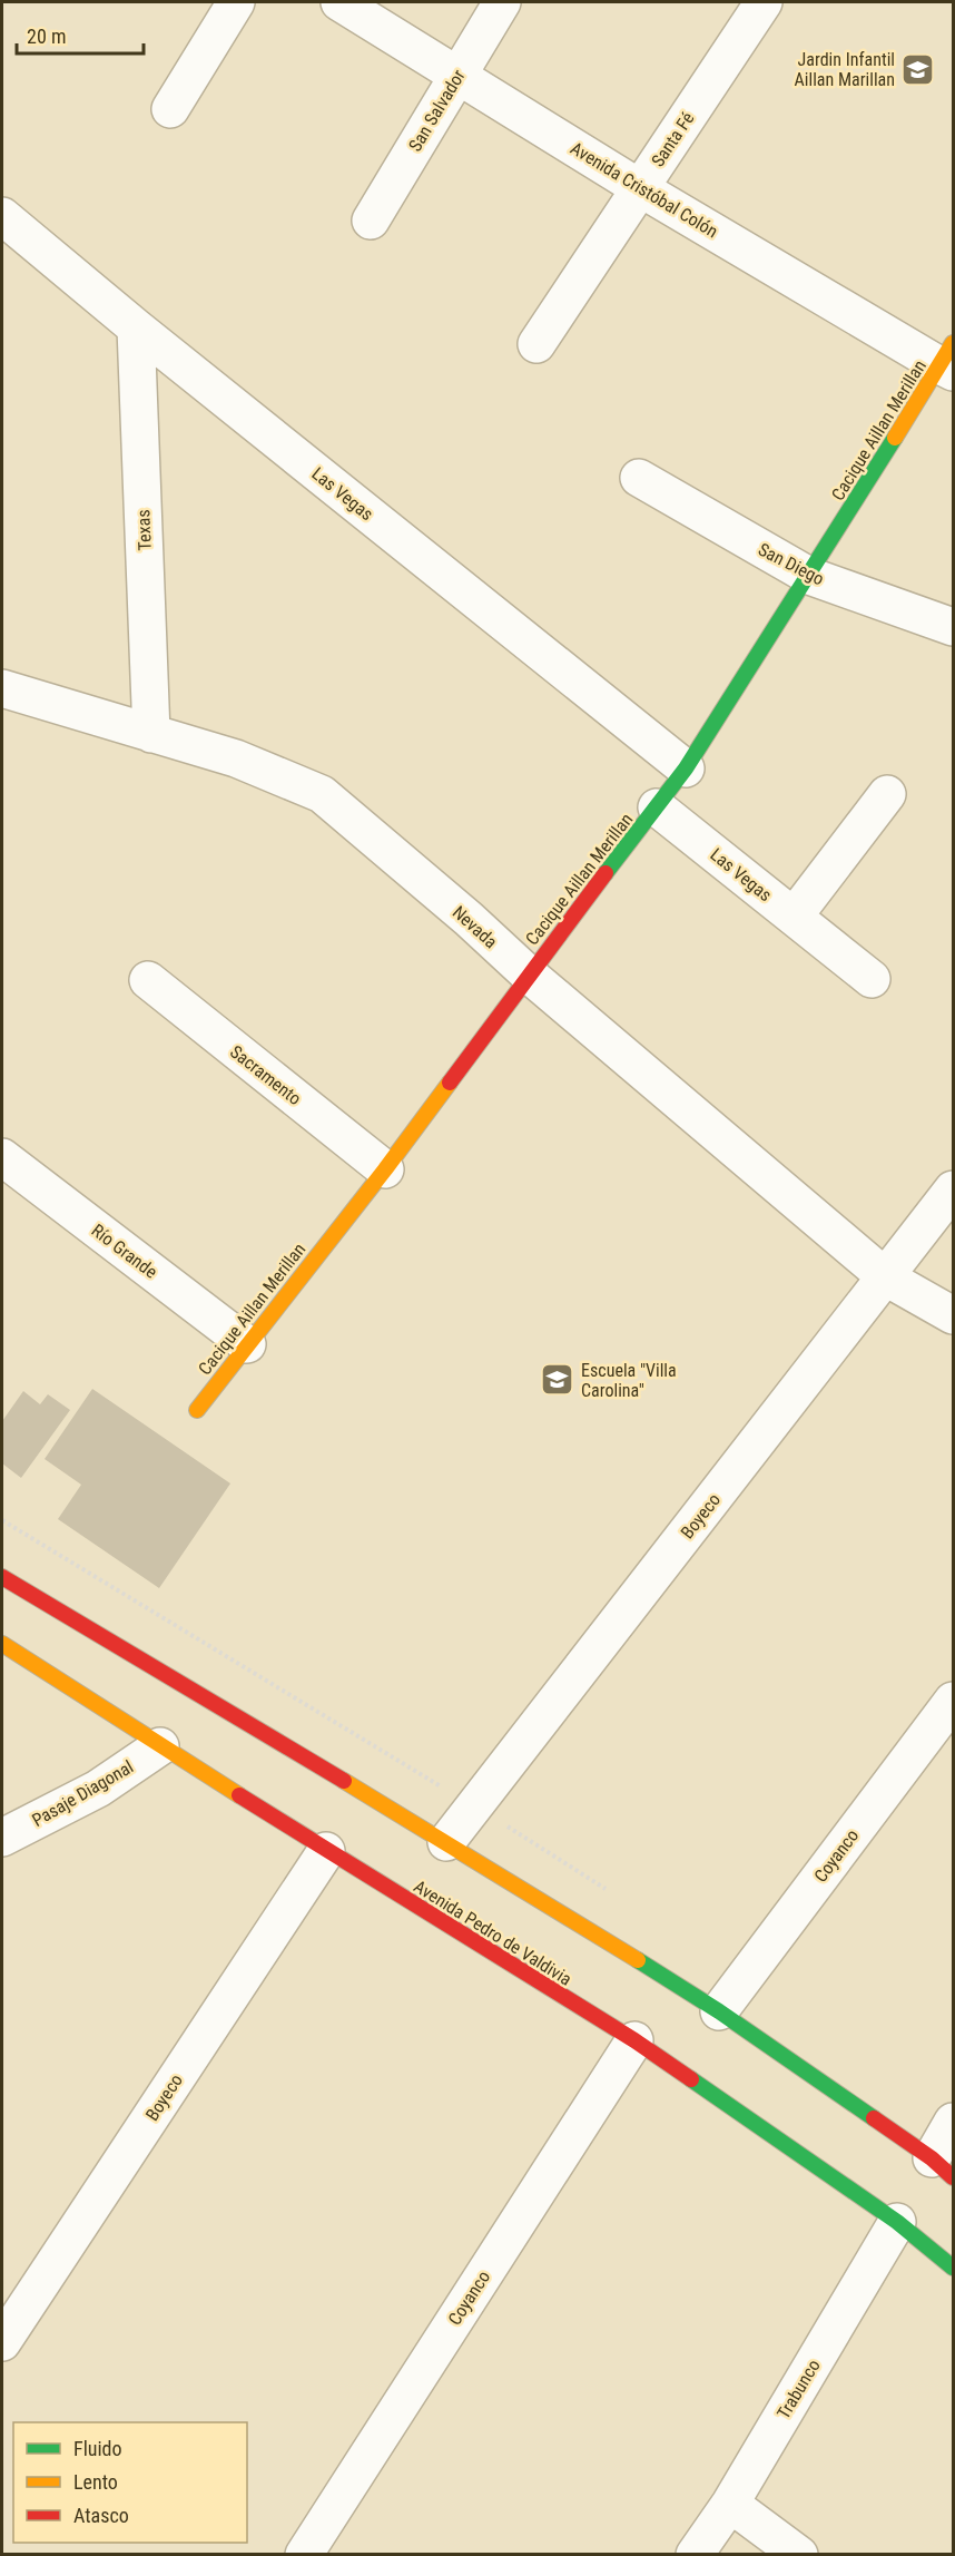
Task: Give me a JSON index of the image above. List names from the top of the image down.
{
  "streets": {
    "main road": ["Cacique Aillan Merillan", "Avenida Pedro de Valdivia"],
    "street": [
      "San Salvador",
      "Santa Fé",
      "Avenida Cristóbal Colón",
      "Las Vegas",
      "Texas",
      "San Diego",
      "Nevada",
      "Sacramento",
      "Río Grande",
      "Boyeco",
      "Pasaje Diagonal",
      "Coyanco",
      "Trabunco"
    ]
  },
  "crossings": [
    ["San Salvador", "Avenida Cristóbal Colón"],
    ["Santa Fé", "Avenida Cristóbal Colón"],
    ["Avenida Cristóbal Colón", "Cacique Aillan Merillan"],
    ["Cacique Aillan Merillan", "Las Vegas"],
    ["Cacique Aillan Merillan", "San Diego"],
    ["Cacique Aillan Merillan", "Nevada"],
    ["Cacique Aillan Merillan", "Sacramento"],
    ["Cacique Aillan Merillan", "Río Grande"],
    ["Las Vegas", "Texas"],
    ["Texas", "Nevada"],
    ["Nevada", "Boyeco"],
    ["Boyeco", "Avenida Pedro de Valdivia"],
    ["Pasaje Diagonal", "Avenida Pedro de Valdivia"],
    ["Coyanco", "Avenida Pedro de Valdivia"],
    ["Avenida Pedro de Valdivia", "Trabunco"]
  ],
  "places": {
    "school or university": ["Jardin Infantil Aillan Marillan", "Escuela \"Villa Carolina\""]
  },
  "legend": ["Fluido", "Lento", "Atasco"],
  "scale_bar": "20 m"
}
